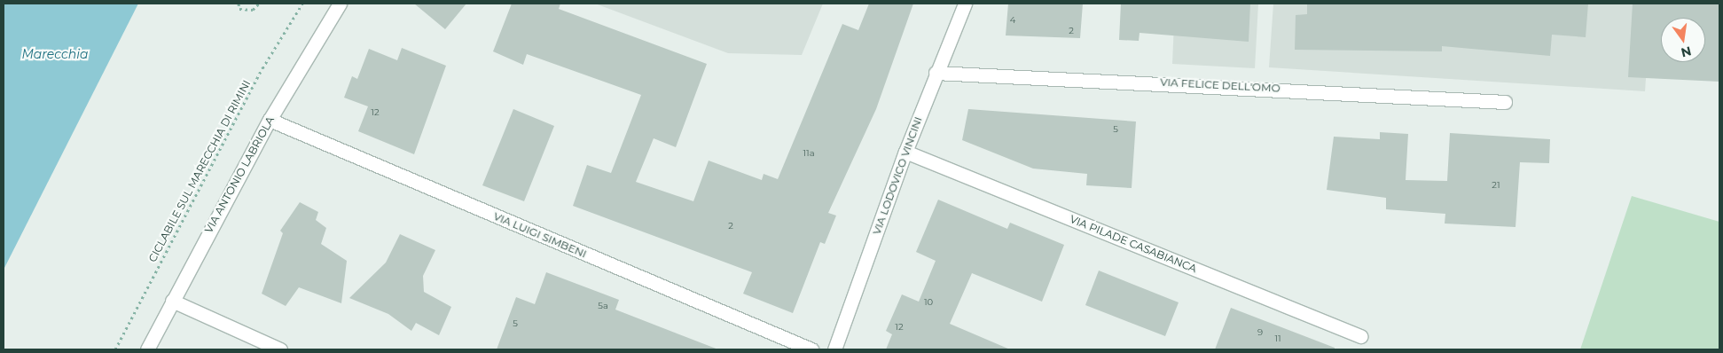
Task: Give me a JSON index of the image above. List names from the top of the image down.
{
  "streets": {
    "street": [
      "VIA FELICE DELL'OMO",
      "VIA ANTONIO LABRIOLA",
      "VIA LODOVICO VINCINI",
      "VIA LUIGI SIMBENI",
      "VIA PILADE CASABIANCA"
    ],
    "path": ["CICLABILE SUL MARECCHIA DI RIMINI"]
  },
  "crossings": [
    ["VIA FELICE DELL'OMO", "VIA LODOVICO VINCINI"],
    ["VIA ANTONIO LABRIOLA", "VIA LUIGI SIMBENI"],
    ["VIA LODOVICO VINCINI", "VIA PILADE CASABIANCA"]
  ],
  "water": ["Marecchia"],
  "house_numbers": [
    "4",
    "2",
    "12",
    "5",
    "11a",
    "21",
    "2",
    "10",
    "5a",
    "5",
    "12",
    "9",
    "11"
  ],
  "north": "bottom"
}
